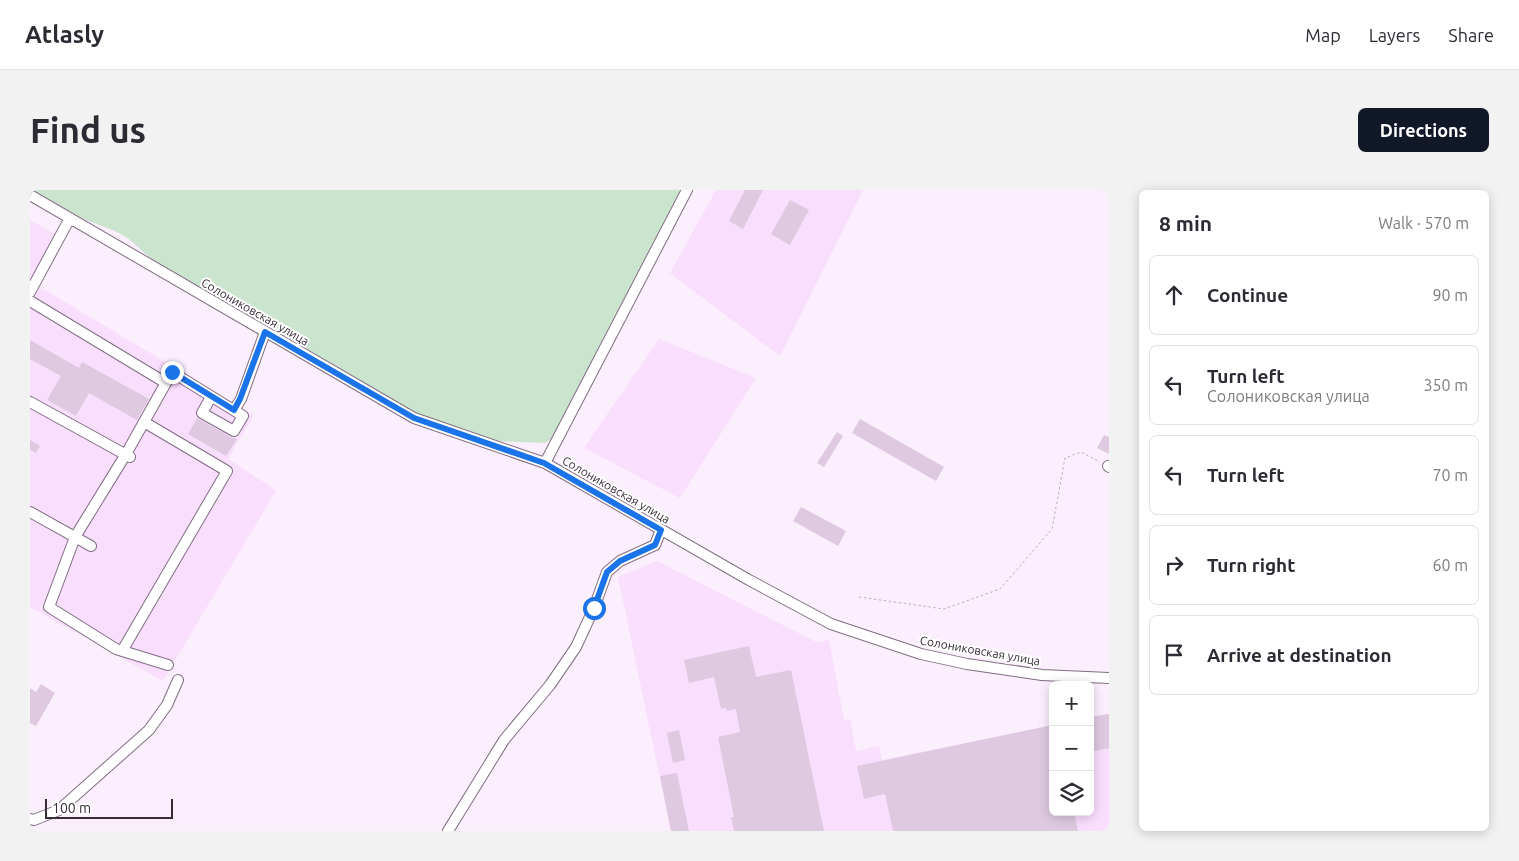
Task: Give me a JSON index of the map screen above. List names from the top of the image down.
{
  "streets": {
    "street": ["Солониковская улица"]
  },
  "scale_bar": "100 m",
  "page": {
    "header": "Atlasly",
    "nav": ["Map", "Layers", "Share"],
    "buttons": "Directions",
    "title": "Find us",
    "heading": ["8 min", "Walk · 570 m"],
    "list": [
      ["Continue", "90 m"],
      ["Turn left", "Солониковская улица", "350 m"],
      ["Turn left", "70 m"],
      ["Turn right", "60 m"],
      "Arrive at destination"
    ],
    "map_buttons": ["+", "−"],
    "scale": "100 m"
  }
}
